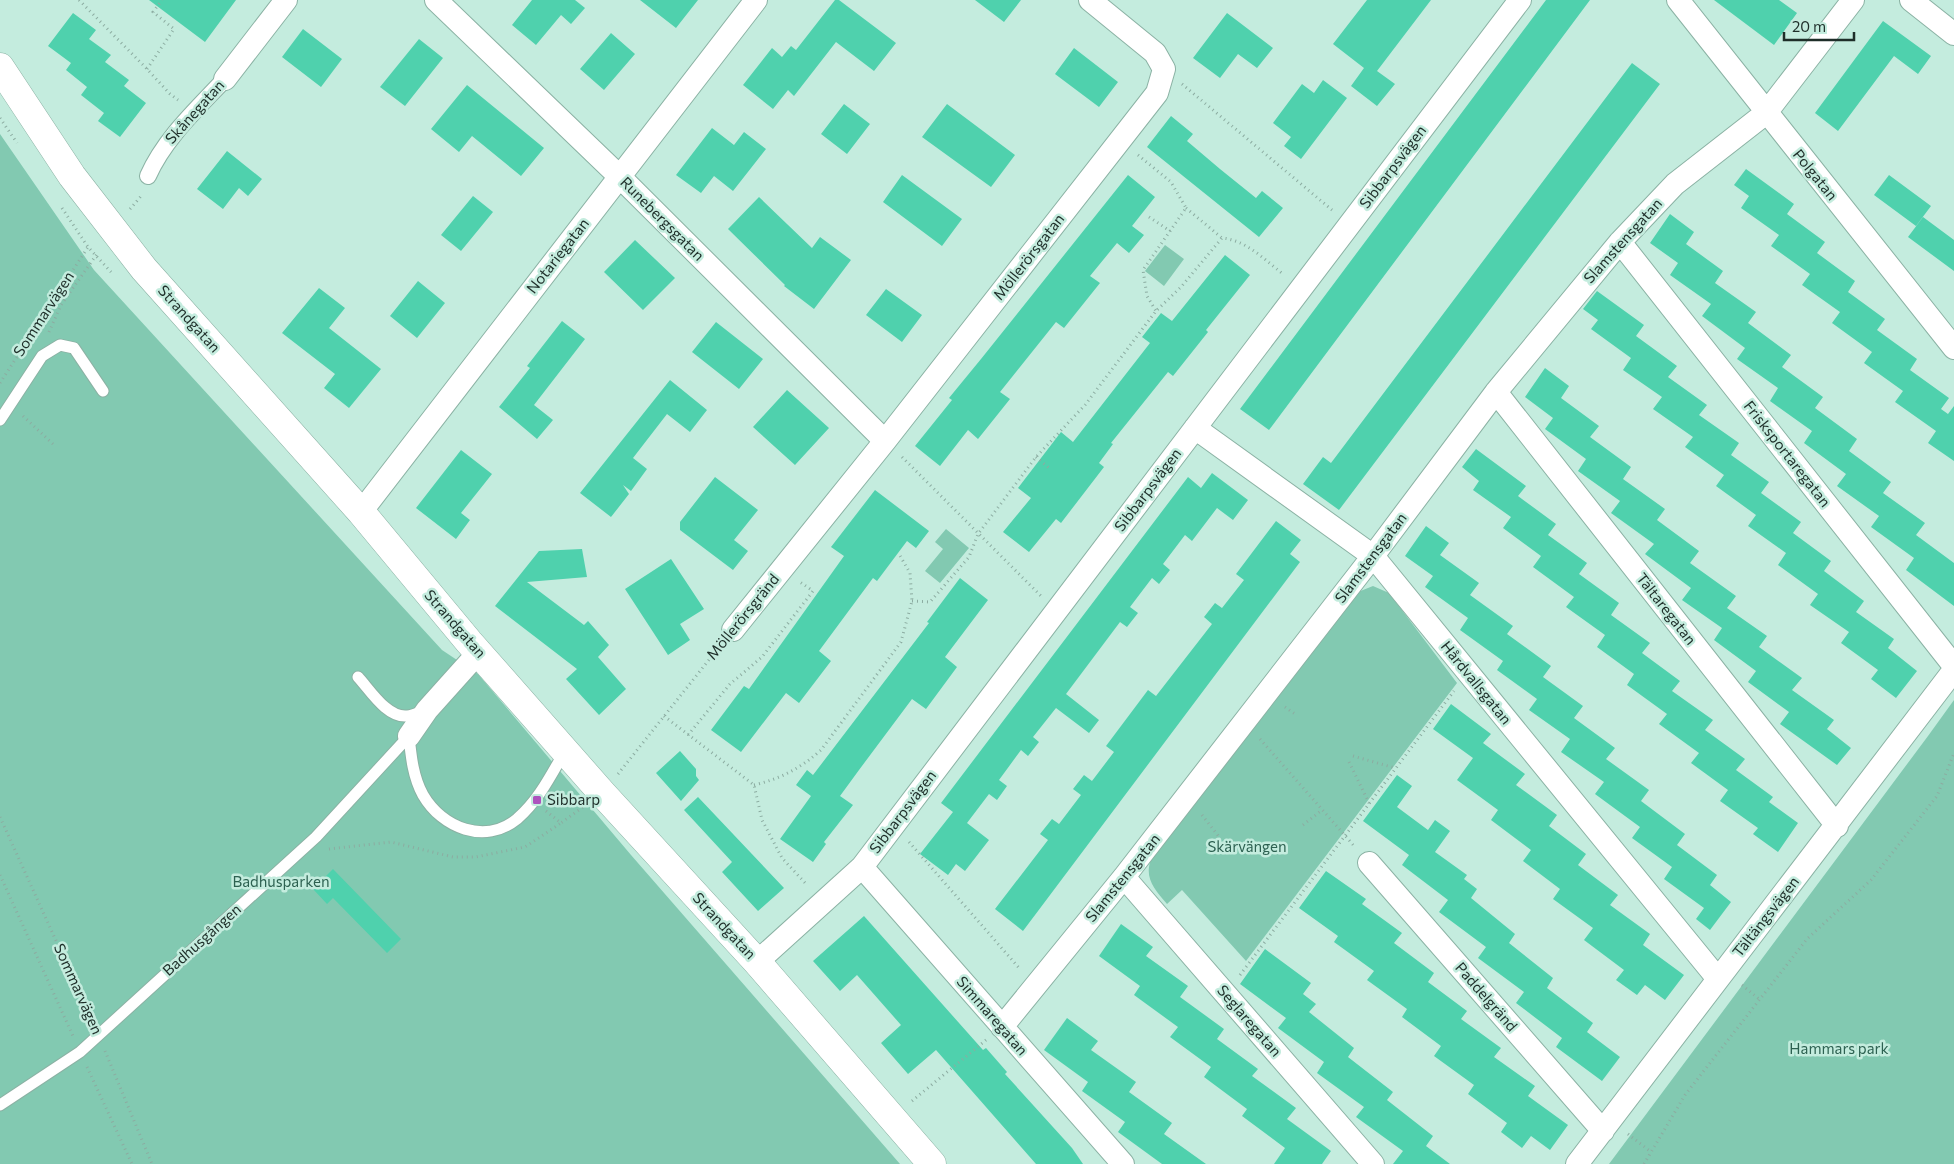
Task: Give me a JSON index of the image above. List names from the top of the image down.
{
  "streets": {
    "street": [
      "Skånegatan",
      "Sibbarpsvägen",
      "Polgatan",
      "Runebergsgatan",
      "Slamstensgatan",
      "Notariegatan",
      "Möllerörsgatan",
      "Strandgatan",
      "Frisksportaregatan",
      "Tältaregatan",
      "Möllerörsgränd",
      "Hårdvallsgatan",
      "Tältängsvägen",
      "Paddelgränd",
      "Simmaregatan",
      "Seglaregatan"
    ],
    "lane": ["Sommarvägen", "Badhusgången"]
  },
  "crossings": [
    ["Sibbarpsvägen", "Strandgatan"],
    ["Sibbarpsvägen", "Hårdvallsgatan"],
    ["Sibbarpsvägen", "Simmaregatan"],
    ["Polgatan", "Slamstensgatan"],
    ["Runebergsgatan", "Notariegatan"],
    ["Runebergsgatan", "Möllerörsgatan"],
    ["Runebergsgatan", "Möllerörsgränd"],
    ["Slamstensgatan", "Frisksportaregatan"],
    ["Slamstensgatan", "Tältaregatan"],
    ["Slamstensgatan", "Hårdvallsgatan"],
    ["Slamstensgatan", "Simmaregatan"],
    ["Slamstensgatan", "Seglaregatan"],
    ["Notariegatan", "Strandgatan"],
    ["Möllerörsgatan", "Möllerörsgränd"],
    ["Sommarvägen", "Badhusgången"],
    ["Strandgatan", "Möllerörsgränd"],
    ["Strandgatan", "Badhusgången"],
    ["Frisksportaregatan", "Tältängsvägen"],
    ["Tältaregatan", "Tältängsvägen"],
    ["Möllerörsgränd", "Badhusgången"],
    ["Hårdvallsgatan", "Tältängsvägen"],
    ["Tältängsvägen", "Paddelgränd"]
  ],
  "parks": ["Skärvängen", "Badhusparken", "Hammars park"],
  "places": {
    "transit": ["Sibbarp"]
  },
  "scale_bar": "20 m"
}
